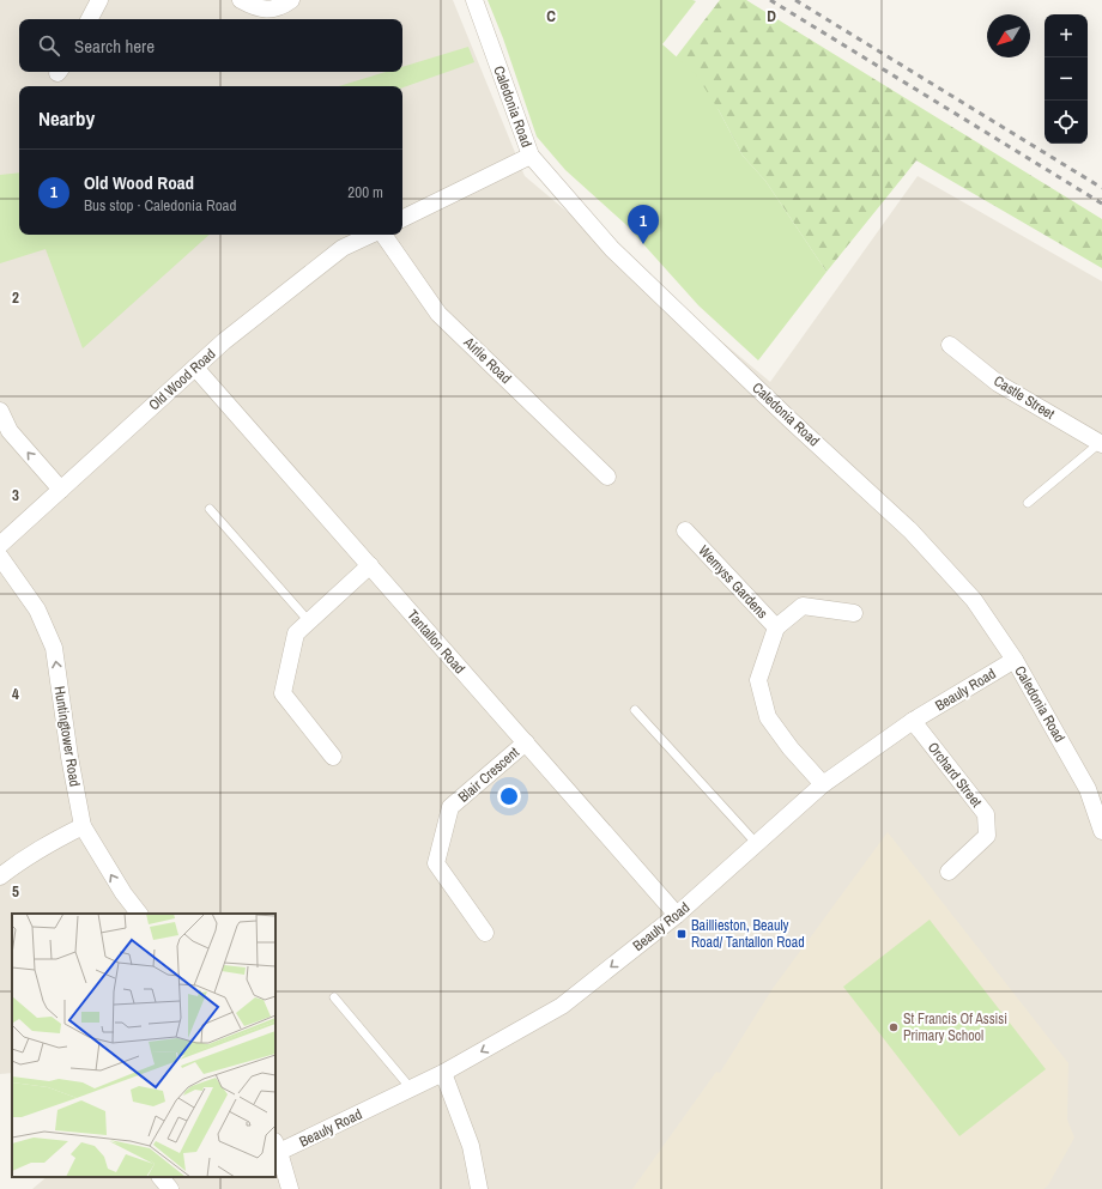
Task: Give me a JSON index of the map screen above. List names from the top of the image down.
{
  "streets": {
    "street": [
      "Caledonia Road",
      "Airlie Road",
      "Old Wood Road",
      "Castle Street",
      "Wemyss Gardens",
      "Tantallon Road",
      "Beauly Road",
      "Huntingtower Road",
      "Blair Crescent",
      "Orchard Street"
    ]
  },
  "crossings": [
    ["Caledonia Road", "Beauly Road"],
    ["Old Wood Road", "Tantallon Road"],
    ["Wemyss Gardens", "Beauly Road"],
    ["Tantallon Road", "Beauly Road"],
    ["Tantallon Road", "Blair Crescent"],
    ["Beauly Road", "Orchard Street"]
  ],
  "one_way": ["Huntingtower Road"],
  "places": {
    "transit": ["Baillieston, Beauly Road/ Tantallon Road"],
    "other": ["St Francis Of Assisi Primary School"]
  },
  "north": "bottom left",
  "page": {
    "map_buttons": ["+", "−"],
    "search": "Search here",
    "heading": "Nearby",
    "list": [
      {
        "mark": "1",
        "name": "Old Wood Road",
        "note": "Bus stop · Caledonia Road",
        "value": "200 m"
      }
    ],
    "pins": "1"
  },
  "grid": {
    "columns": ["C", "D"],
    "rows": [
      "2",
      "3",
      "4",
      "5"
    ]
  }
}
